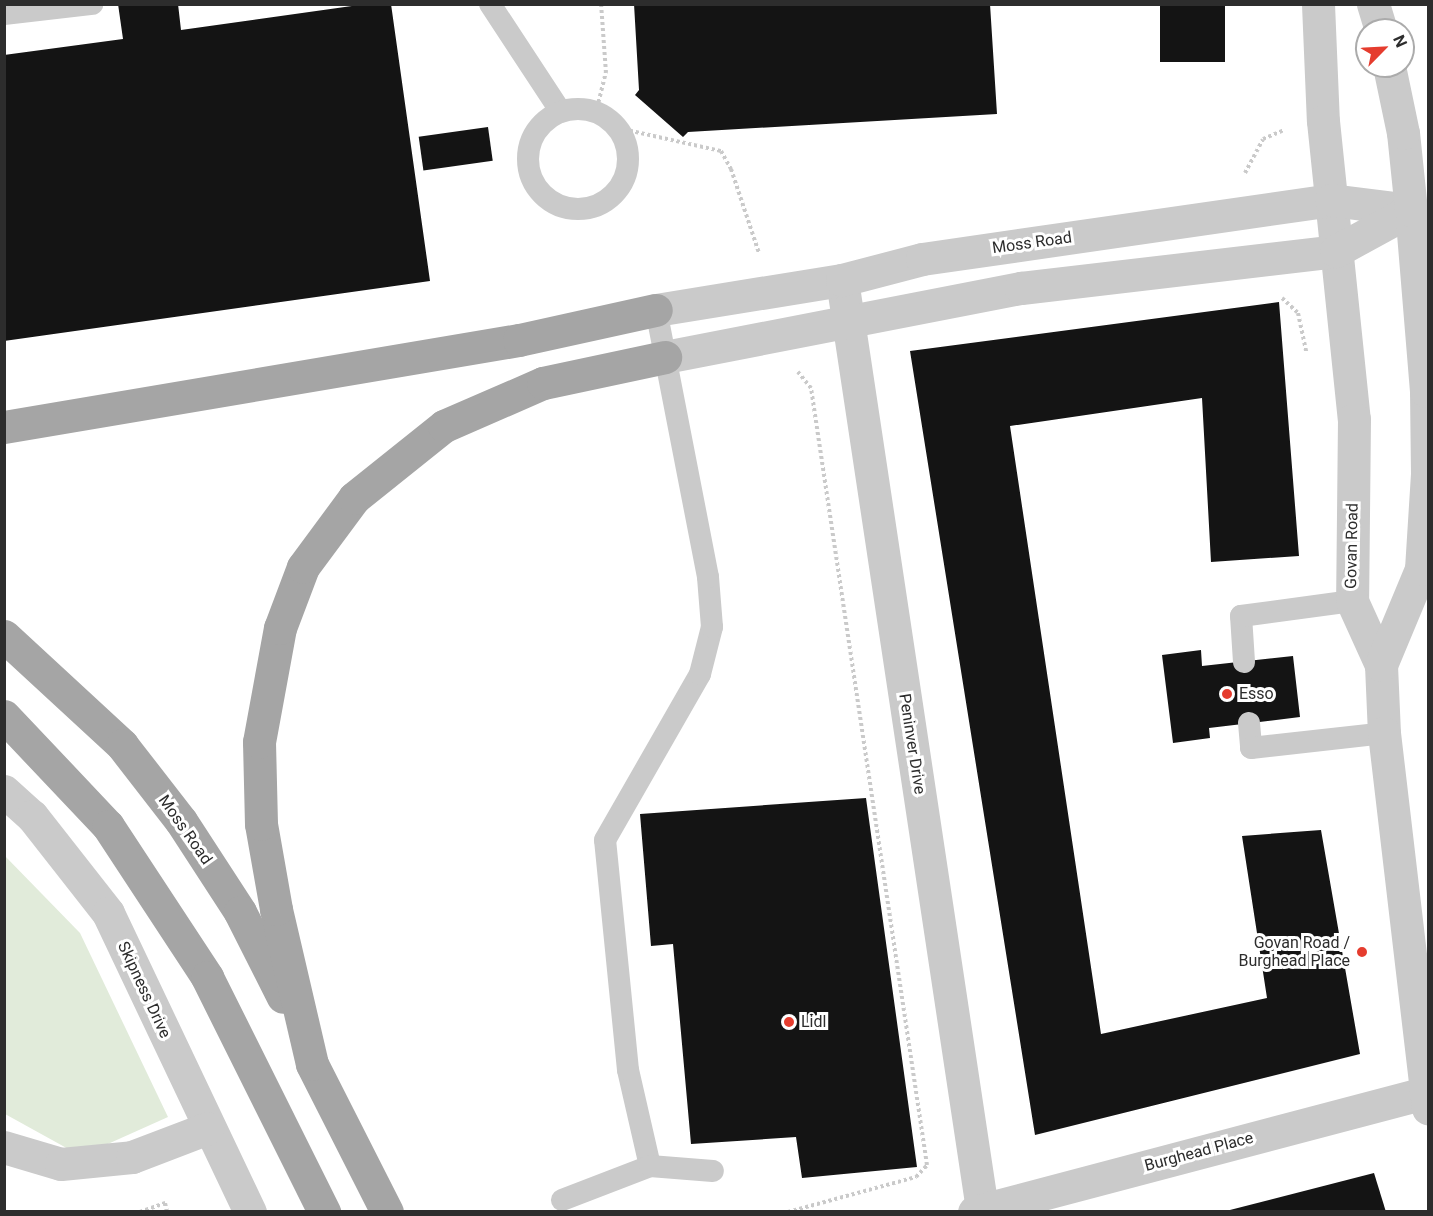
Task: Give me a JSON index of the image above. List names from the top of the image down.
{
  "streets": {
    "main road": ["Moss Road"],
    "street": [
      "Govan Road",
      "Peninver Drive",
      "Skipness Drive",
      "Burghead Place"
    ]
  },
  "crossings": [
    ["Moss Road", "Govan Road"],
    ["Moss Road", "Peninver Drive"],
    ["Govan Road", "Burghead Place"],
    ["Peninver Drive", "Burghead Place"]
  ],
  "places": ["Esso", "Govan Road / Burghead Place", "Lidl"],
  "north": "top right"
}
